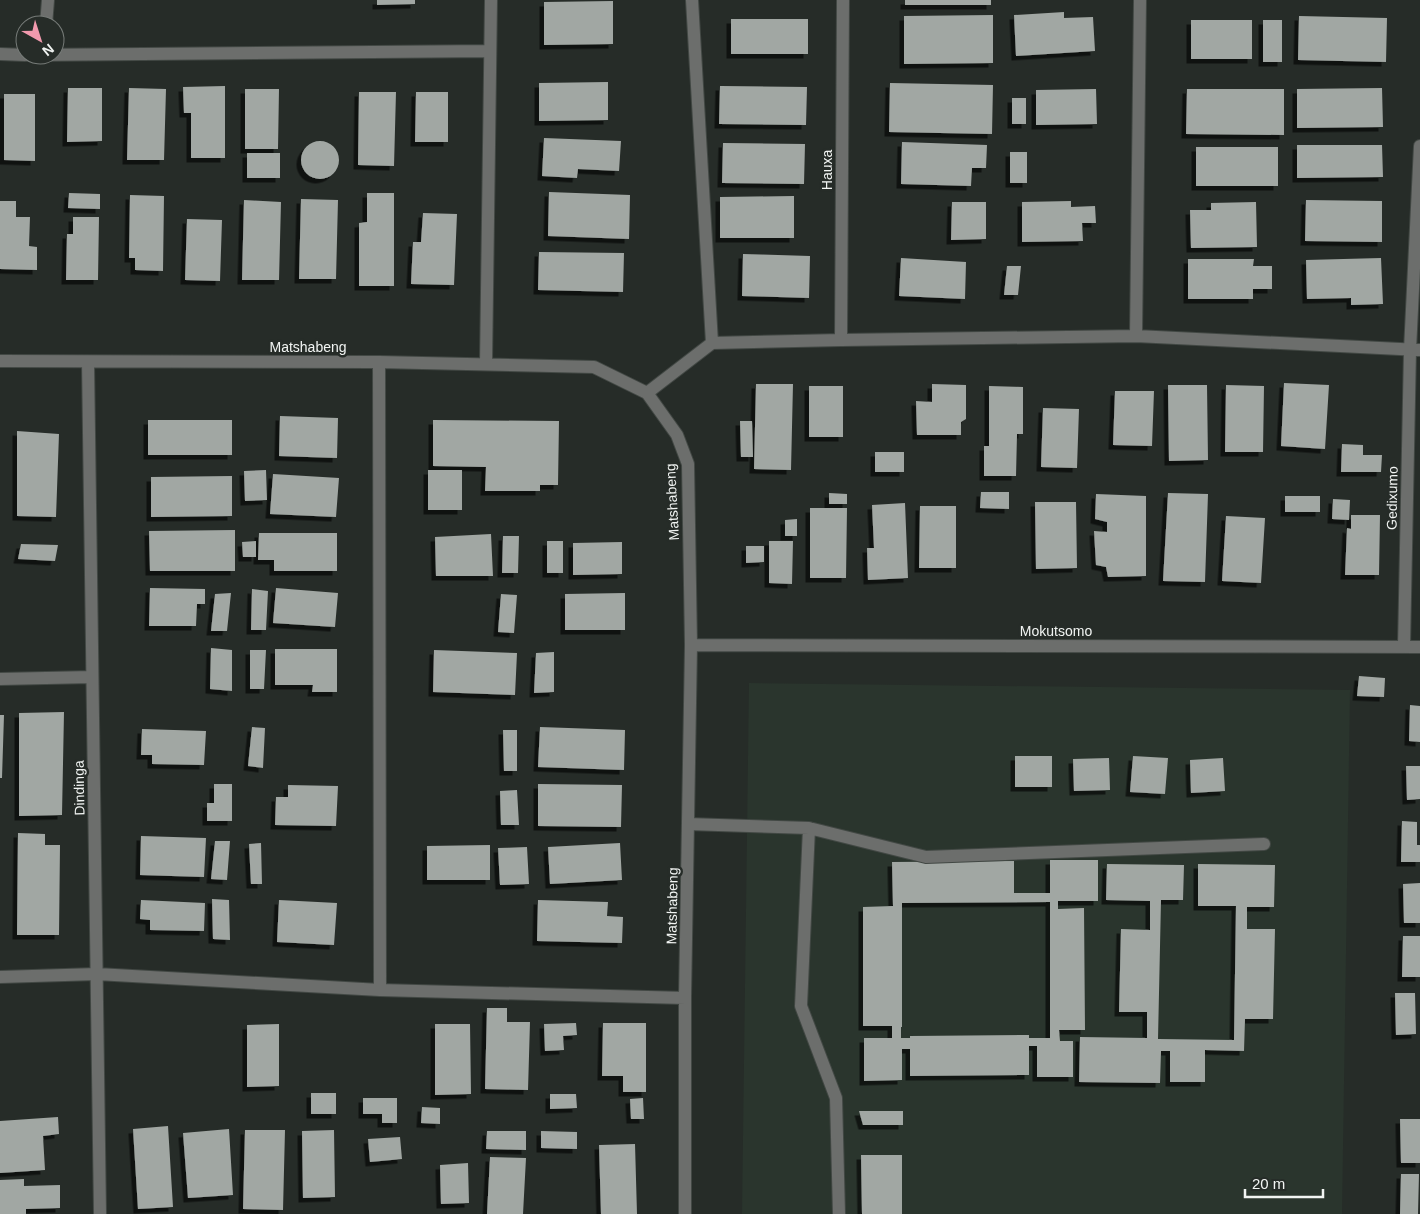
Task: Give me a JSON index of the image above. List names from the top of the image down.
{
  "streets": {
    "street": [
      "Hauxa",
      "Matshabeng",
      "Gedixumo",
      "Mokutsomo",
      "Dindinga"
    ]
  },
  "crossings": [
    ["Matshabeng", "Mokutsomo"],
    ["Matshabeng", "Dindinga"],
    ["Gedixumo", "Mokutsomo"]
  ],
  "scale_bar": "20 m",
  "north": "bottom right"
}
